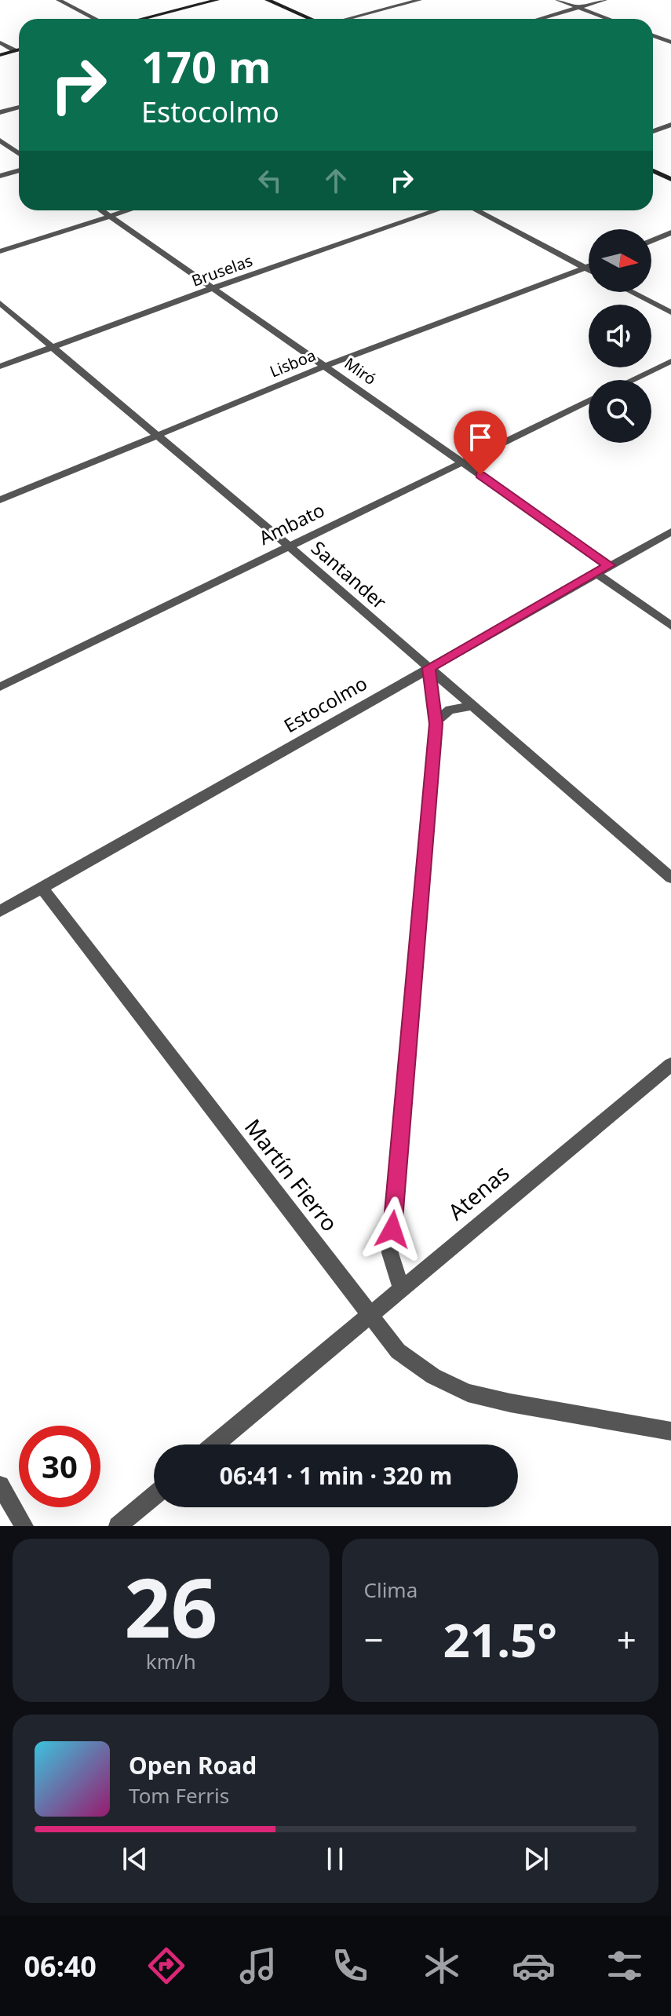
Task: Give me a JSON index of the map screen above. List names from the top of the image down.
{
  "streets": {
    "street": [
      "Bruselas",
      "Lisboa",
      "Miró",
      "Ambato",
      "Santander",
      "Estocolmo",
      "Martín Fierro",
      "Atenas"
    ]
  },
  "crossings": [
    ["Bruselas", "Miró"],
    ["Bruselas", "Santander"],
    ["Lisboa", "Miró"],
    ["Lisboa", "Santander"],
    ["Miró", "Ambato"],
    ["Miró", "Estocolmo"],
    ["Ambato", "Santander"],
    ["Santander", "Estocolmo"],
    ["Estocolmo", "Martín Fierro"],
    ["Martín Fierro", "Atenas"]
  ],
  "north": "right",
  "page": {
    "turn": ["170 m", "Estocolmo"],
    "limit": "30",
    "trip": "06:41 · 1 min · 320 m",
    "tile": [
      ["26", "km/h"],
      "Clima"
    ],
    "heat": ["−", "21.5°", "+"],
    "song": ["Open Road", "Tom Ferris"],
    "tabs": "06:40"
  }
}
